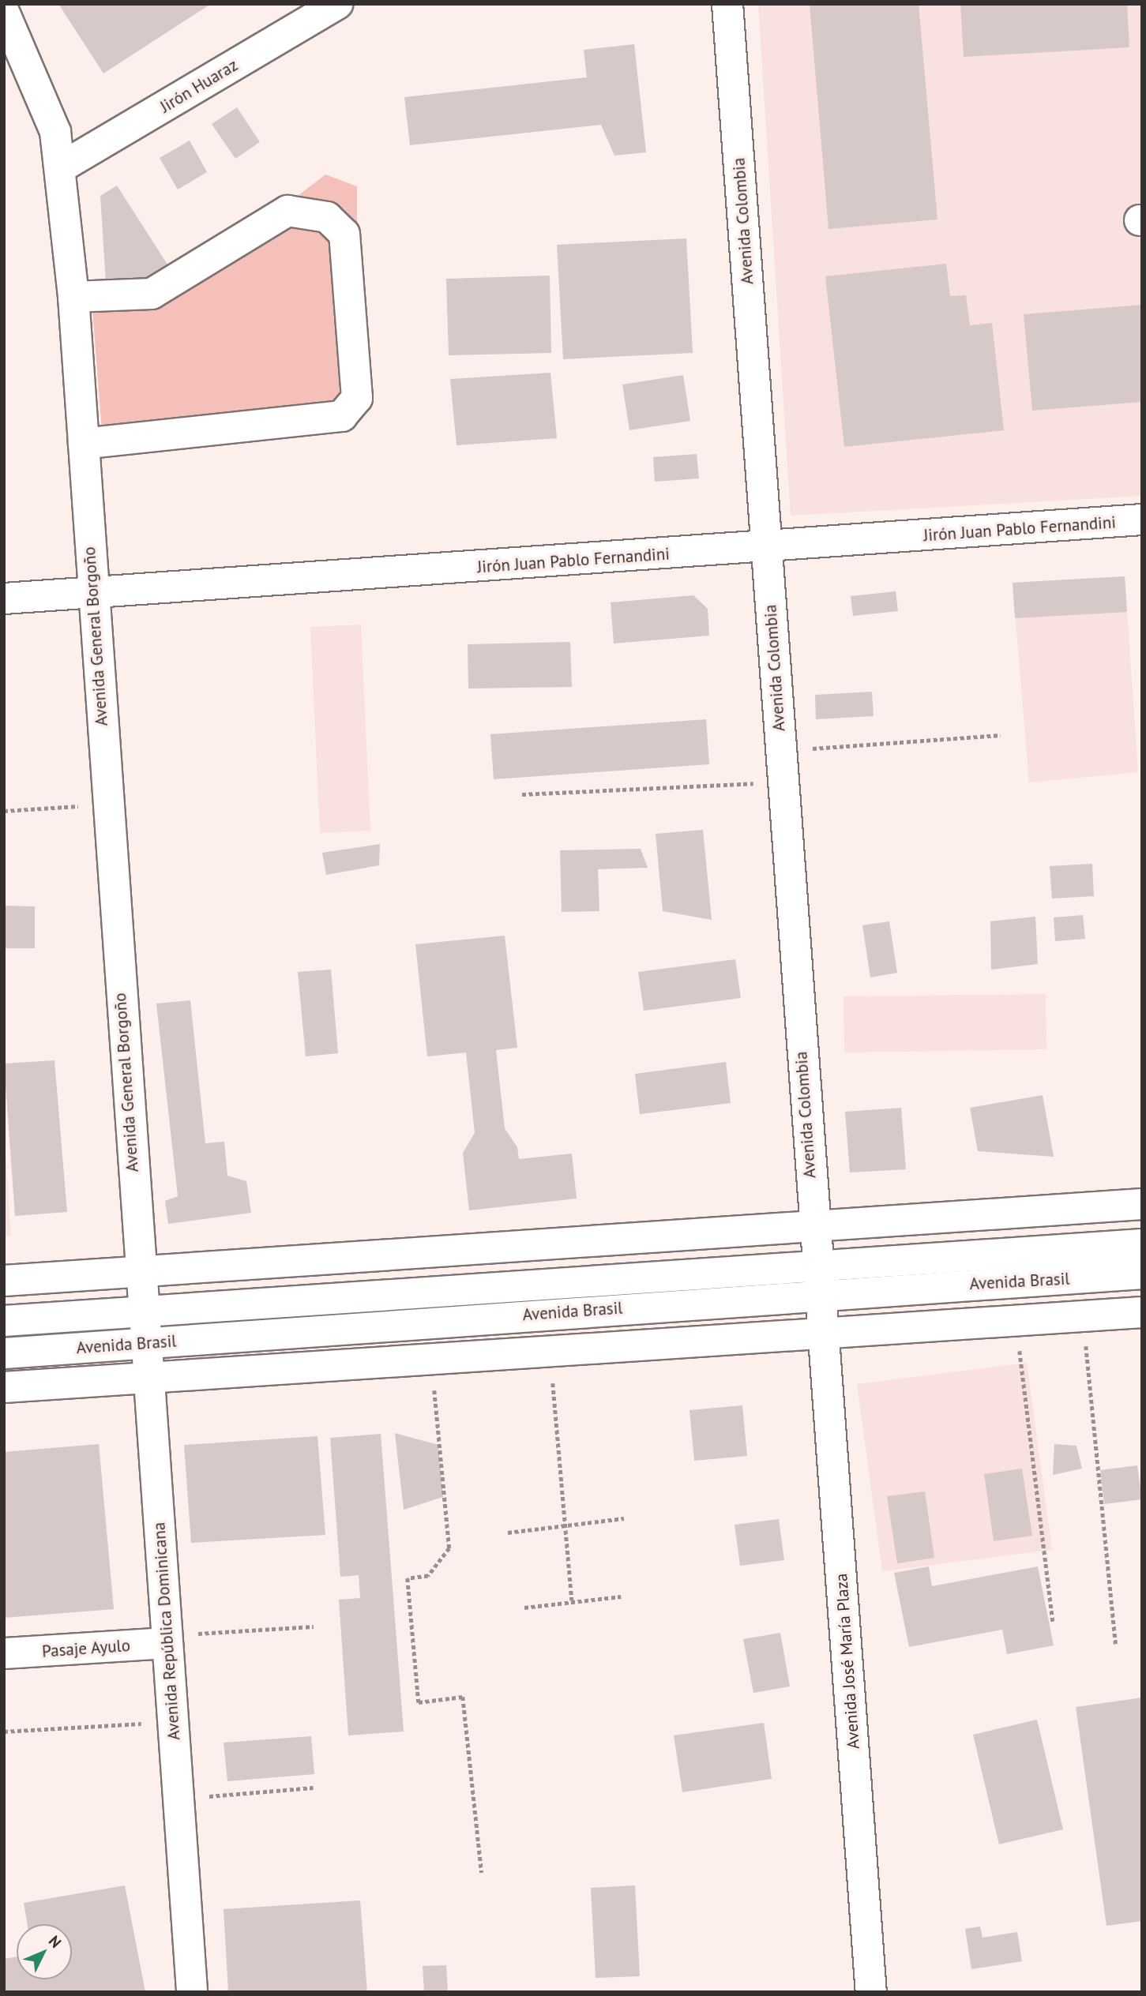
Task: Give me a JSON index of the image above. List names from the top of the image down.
{
  "streets": {
    "street": [
      "Jirón Huaraz",
      "Avenida Colombia",
      "Jirón Juan Pablo Fernandini",
      "Avenida General Borgoño",
      "Avenida Brasil",
      "Avenida República Dominicana",
      "Pasaje Ayulo",
      "Avenida José María Plaza"
    ]
  },
  "crossings": [
    ["Jirón Huaraz", "Avenida General Borgoño"],
    ["Avenida Colombia", "Jirón Juan Pablo Fernandini"],
    ["Avenida Colombia", "Avenida Brasil"],
    ["Avenida Colombia", "Avenida José María Plaza"],
    ["Jirón Juan Pablo Fernandini", "Avenida General Borgoño"],
    ["Avenida General Borgoño", "Avenida República Dominicana"],
    ["Avenida Brasil", "Avenida República Dominicana"],
    ["Avenida Brasil", "Avenida José María Plaza"],
    ["Avenida República Dominicana", "Pasaje Ayulo"]
  ],
  "north": "top right"
}
